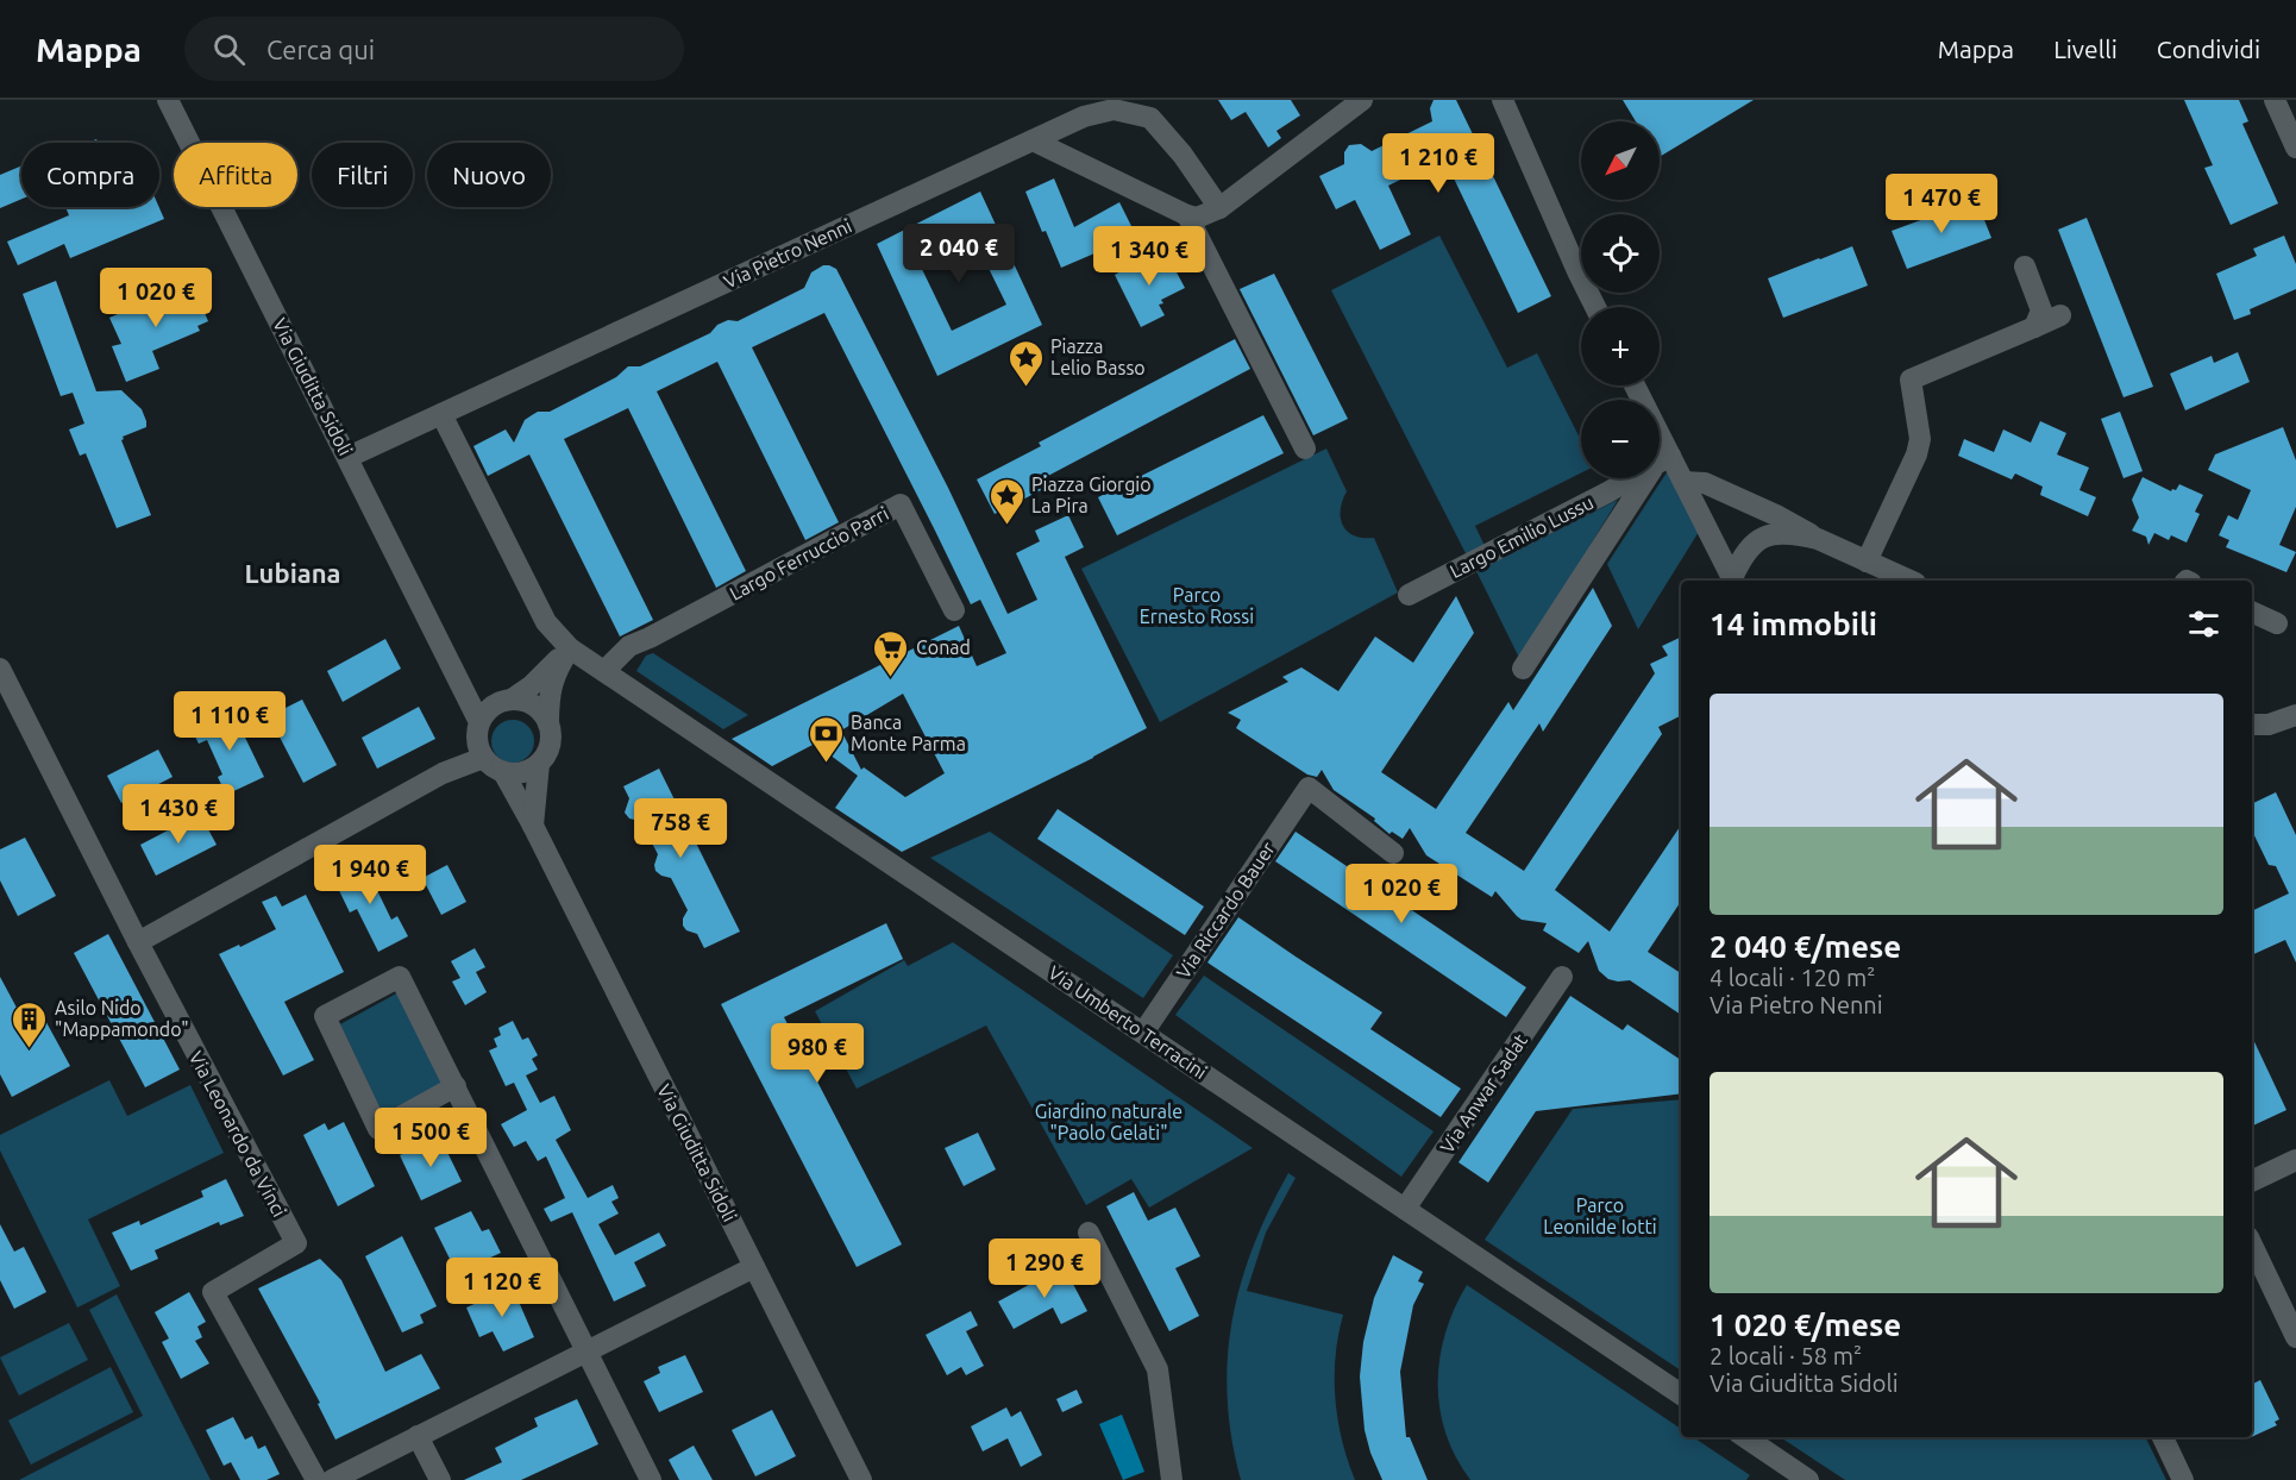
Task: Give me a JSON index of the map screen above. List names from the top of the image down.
{
  "streets": {
    "street": [
      "Via Pietro Nenni",
      "Via Giuditta Sidoli",
      "Largo Emilio Lussu",
      "Largo Ferruccio Parri",
      "Via Riccardo Bauer",
      "Via Umberto Terracini",
      "Via Anwar Sadat",
      "Via Leonardo da Vinci"
    ]
  },
  "crossings": [
    ["Via Pietro Nenni", "Via Giuditta Sidoli"],
    ["Largo Ferruccio Parri", "Via Umberto Terracini"],
    ["Via Riccardo Bauer", "Via Umberto Terracini"],
    ["Via Umberto Terracini", "Via Anwar Sadat"]
  ],
  "districts": ["Lubiana"],
  "parks": ["Parco Ernesto Rossi", "Giardino naturale \"Paolo Gelati\"", "Parco Leonilde Iotti"],
  "places": {
    "place": ["Piazza Lelio Basso", "Piazza Giorgio La Pira"],
    "supermarket": ["Conad"],
    "bank": ["Banca Monte Parma"],
    "building": ["Asilo Nido \"Mappamondo\""]
  },
  "north": "bottom left",
  "page": {
    "header": "Mappa",
    "search": "Cerca qui",
    "nav": ["Mappa", "Livelli", "Condividi"],
    "map_buttons": ["+", "−"],
    "price": [
      "1 210 €",
      "1 470 €",
      "2 040 €",
      "1 340 €",
      "1 020 €",
      "1 110 €",
      "1 430 €",
      "758 €",
      "1 940 €",
      "1 020 €",
      "980 €",
      "1 500 €",
      "1 290 €",
      "1 120 €"
    ],
    "chip": [
      "Compra",
      "Affitta",
      "Filtri",
      "Nuovo"
    ],
    "heading": "14 immobili",
    "list": [
      {
        "name": "2 040 €/mese",
        "note": "4 locali · 120 m² · Via Pietro Nenni"
      },
      {
        "name": "1 020 €/mese",
        "note": "2 locali · 58 m² · Via Giuditta Sidoli"
      }
    ]
  }
}
